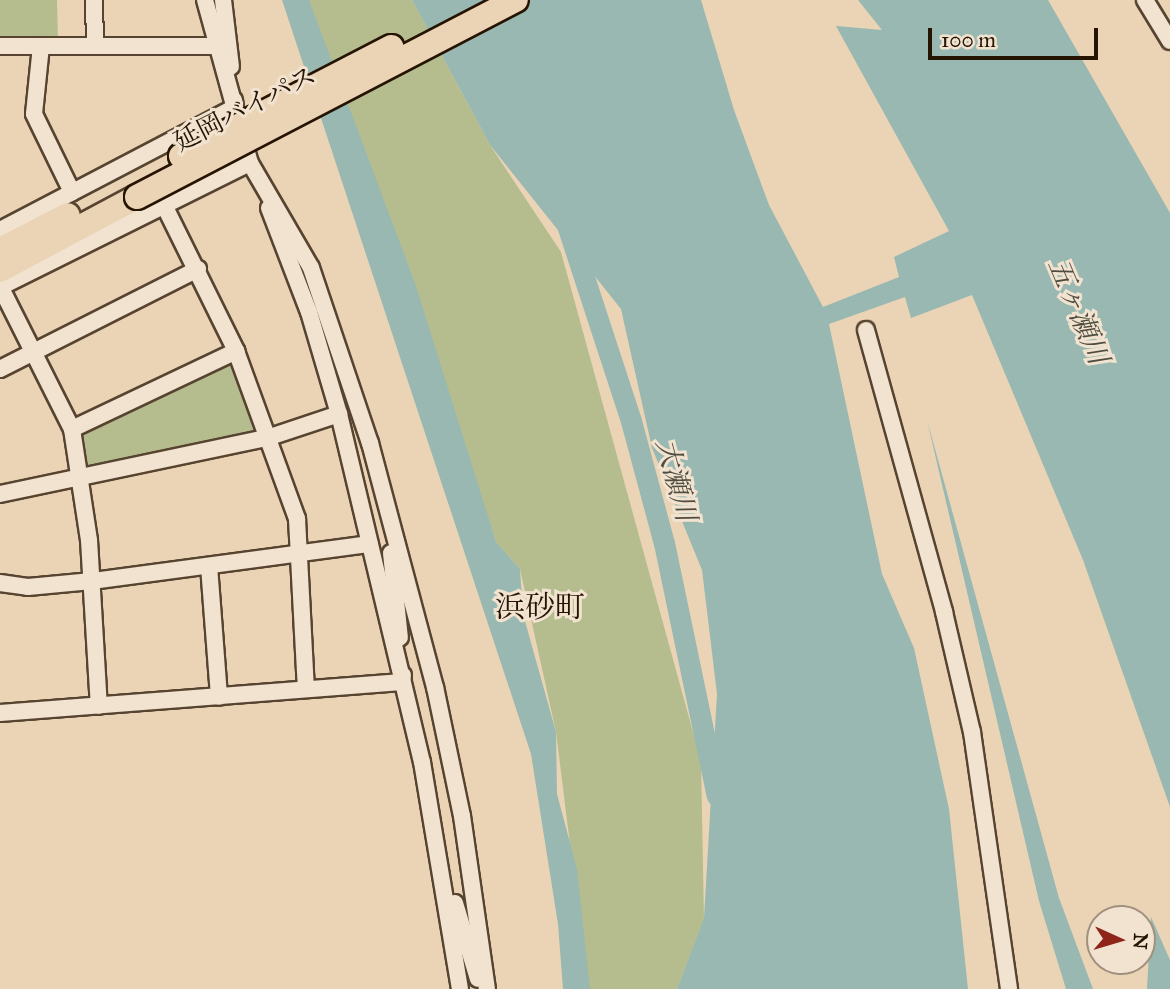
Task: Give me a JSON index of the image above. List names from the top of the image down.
{
  "streets": {
    "highway": ["延岡バイパス"]
  },
  "districts": ["浜砂町"],
  "water": ["五ヶ瀬川", "大瀬川"],
  "scale_bar": "100 m",
  "north": "right"
}
